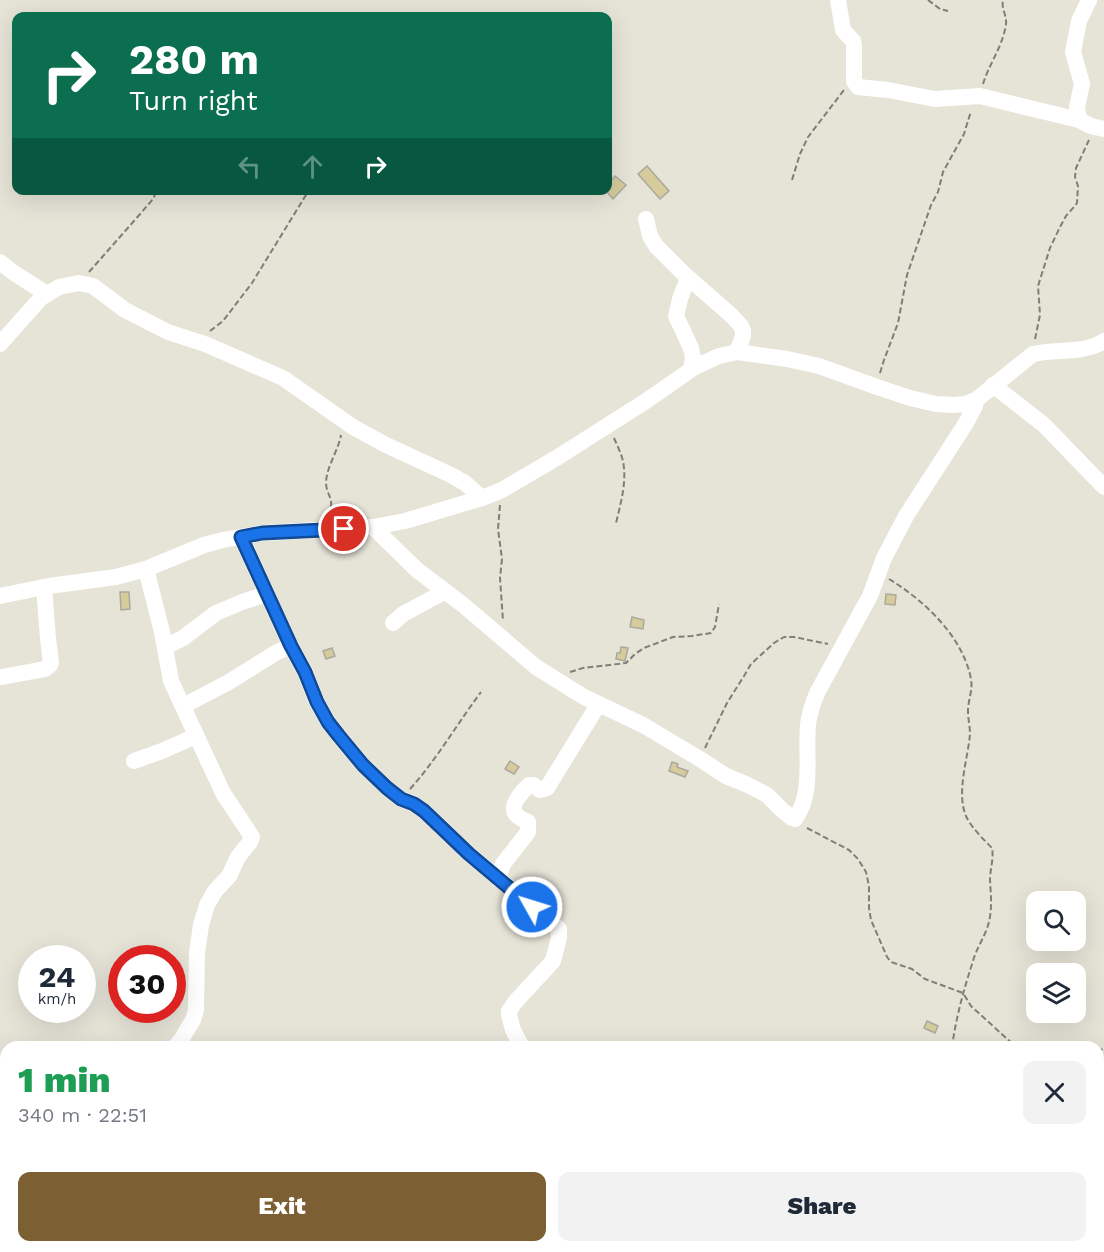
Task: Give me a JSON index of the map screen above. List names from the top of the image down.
{
  "page": {
    "turn": ["280 m", "Turn right"],
    "speed": "24 km/h",
    "limit": "30",
    "heading": ["1 min", "340 m · 22:51"],
    "buttons": ["Exit", "Share"]
  }
}
